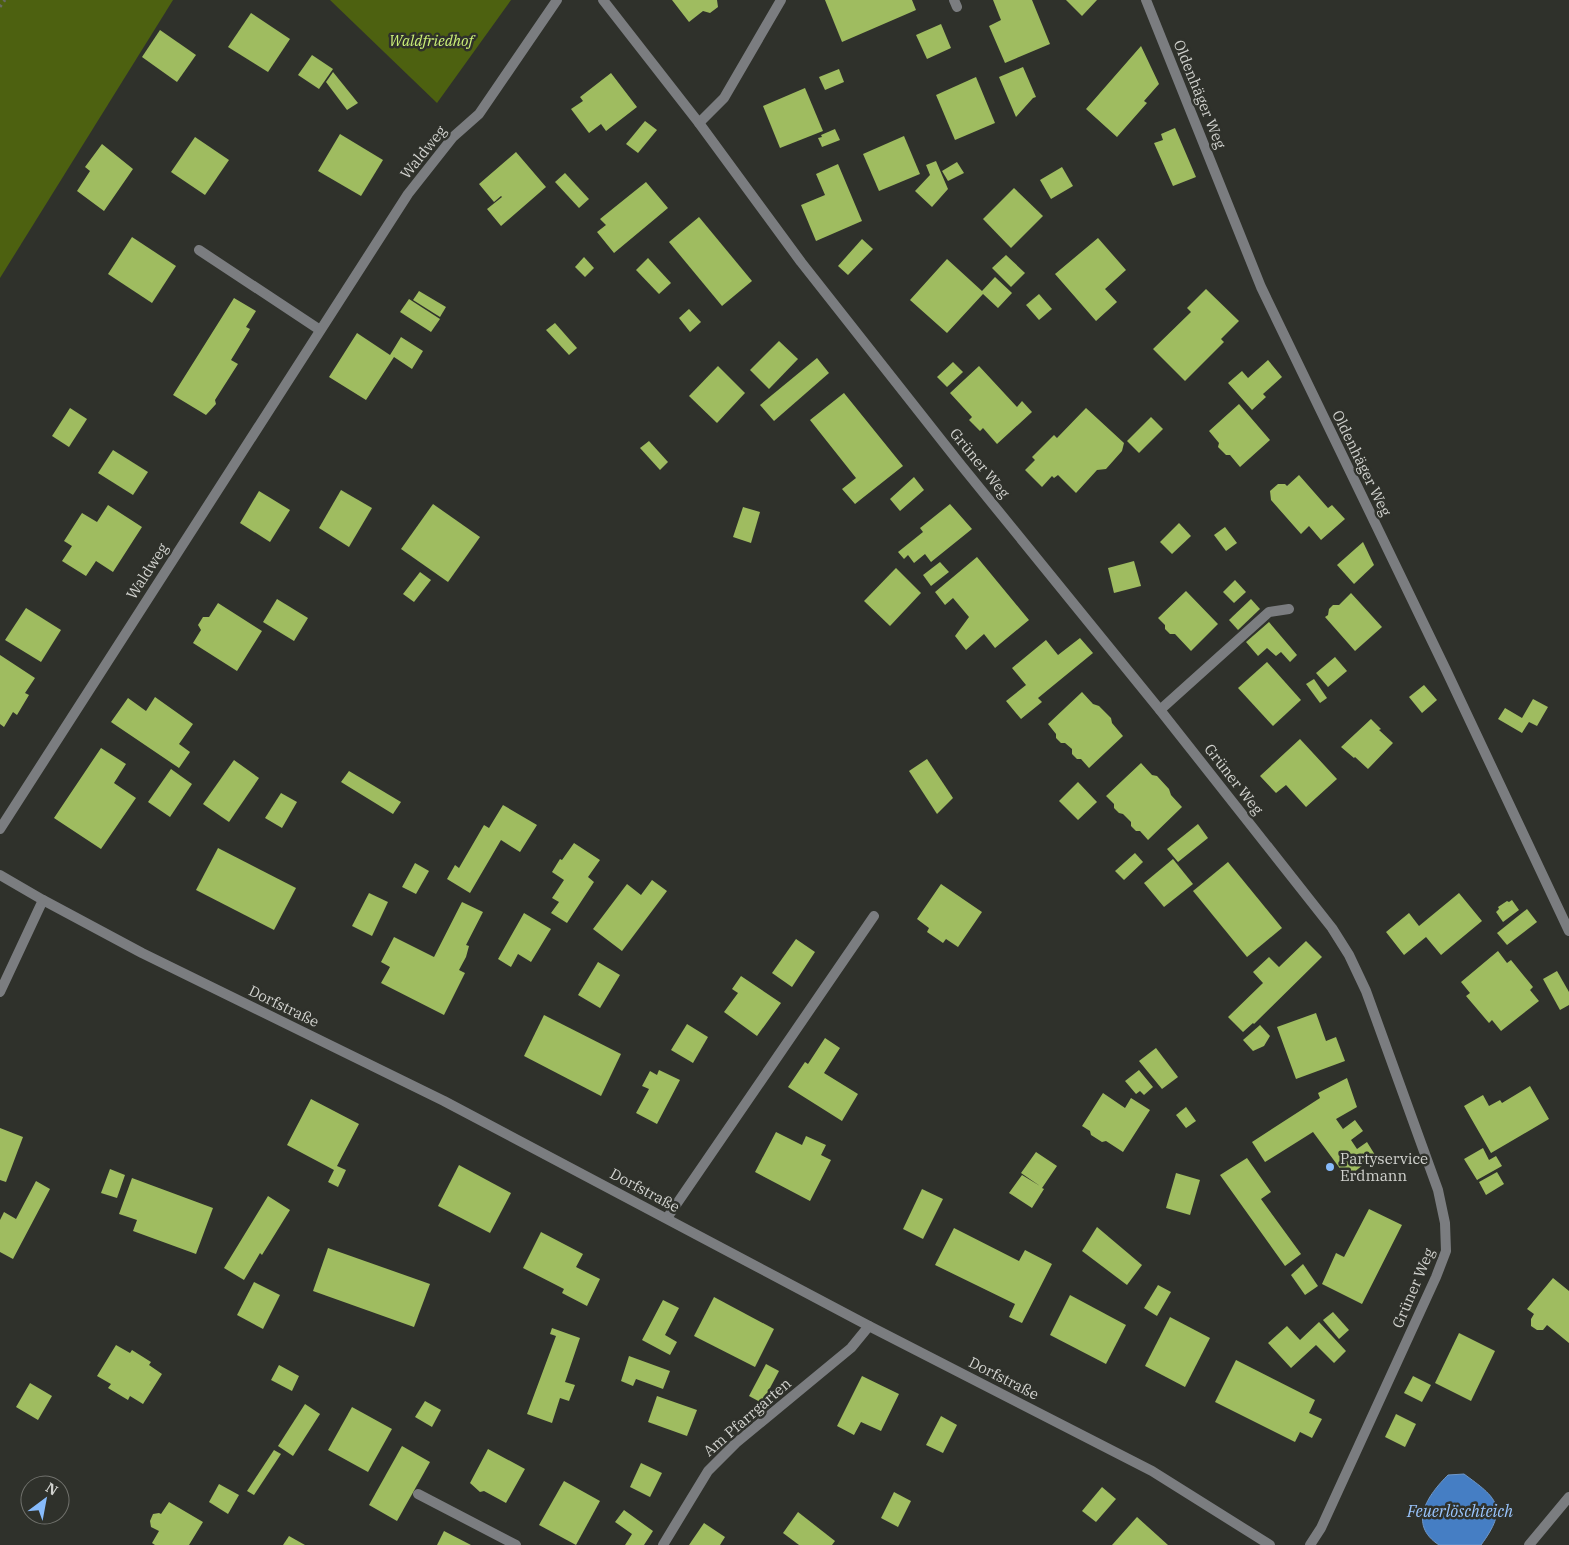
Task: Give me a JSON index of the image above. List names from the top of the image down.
{
  "streets": {
    "street": [
      "Oldenhäger Weg",
      "Waldweg",
      "Grüner Weg",
      "Dorfstraße",
      "Am Pfarrgarten"
    ]
  },
  "crossings": [
    ["Dorfstraße", "Am Pfarrgarten"]
  ],
  "water": ["Feuerlöschteich"],
  "parks": ["Waldfriedhof"],
  "places": ["Partyservice Erdmann"],
  "north": "top right"
}
